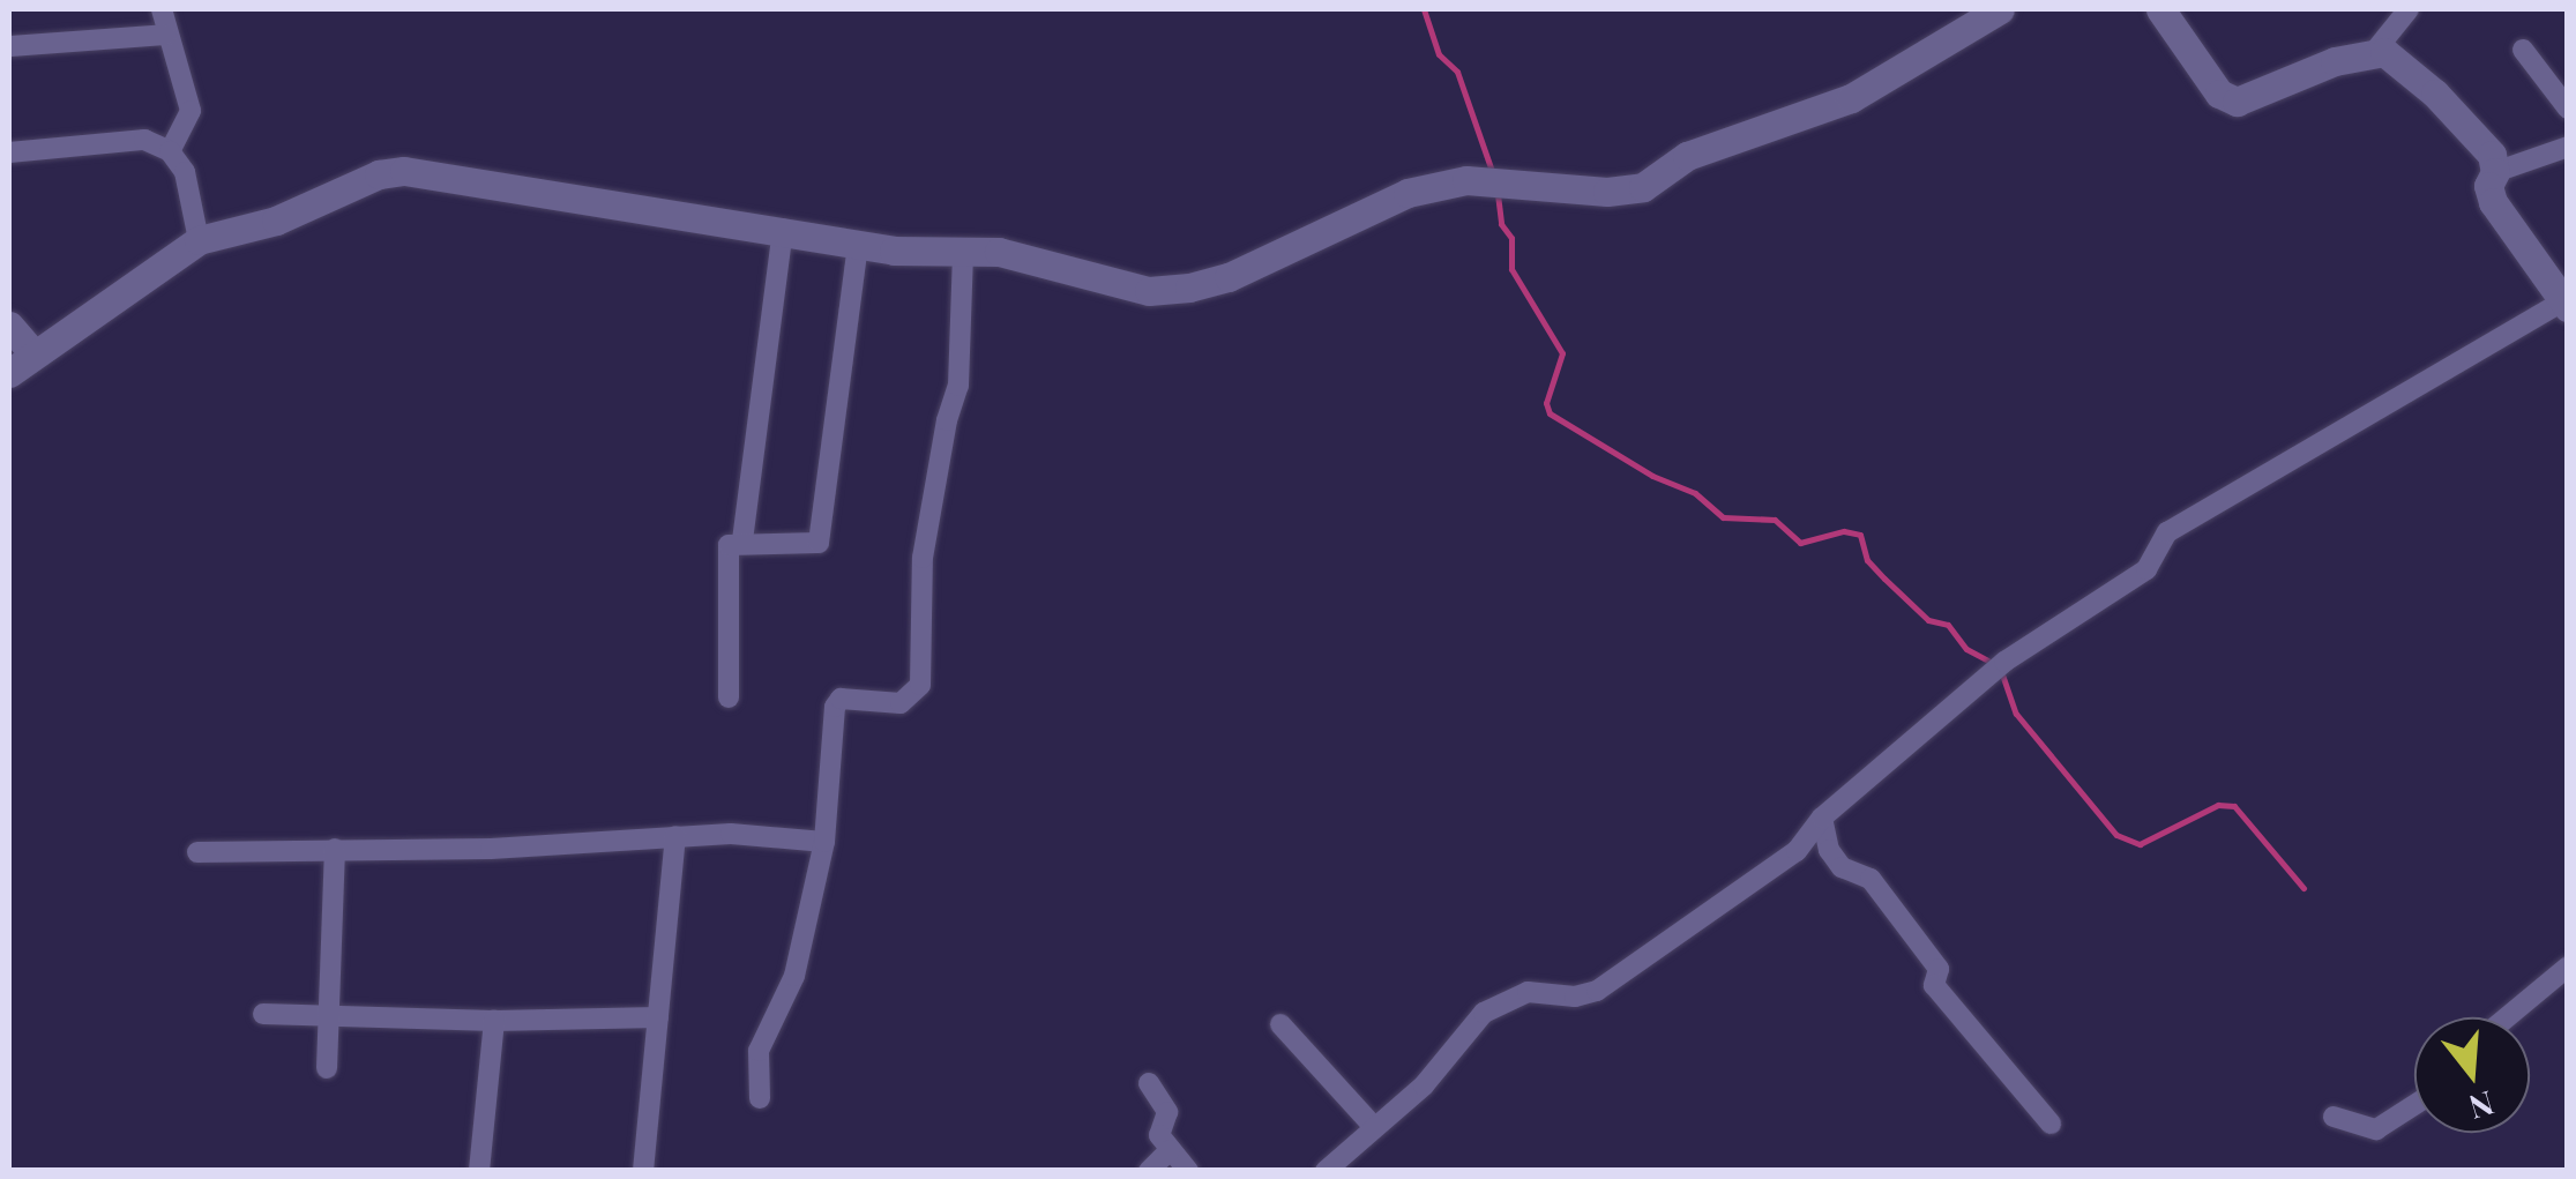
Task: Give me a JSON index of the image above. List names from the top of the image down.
{
  "north": "bottom"
}
